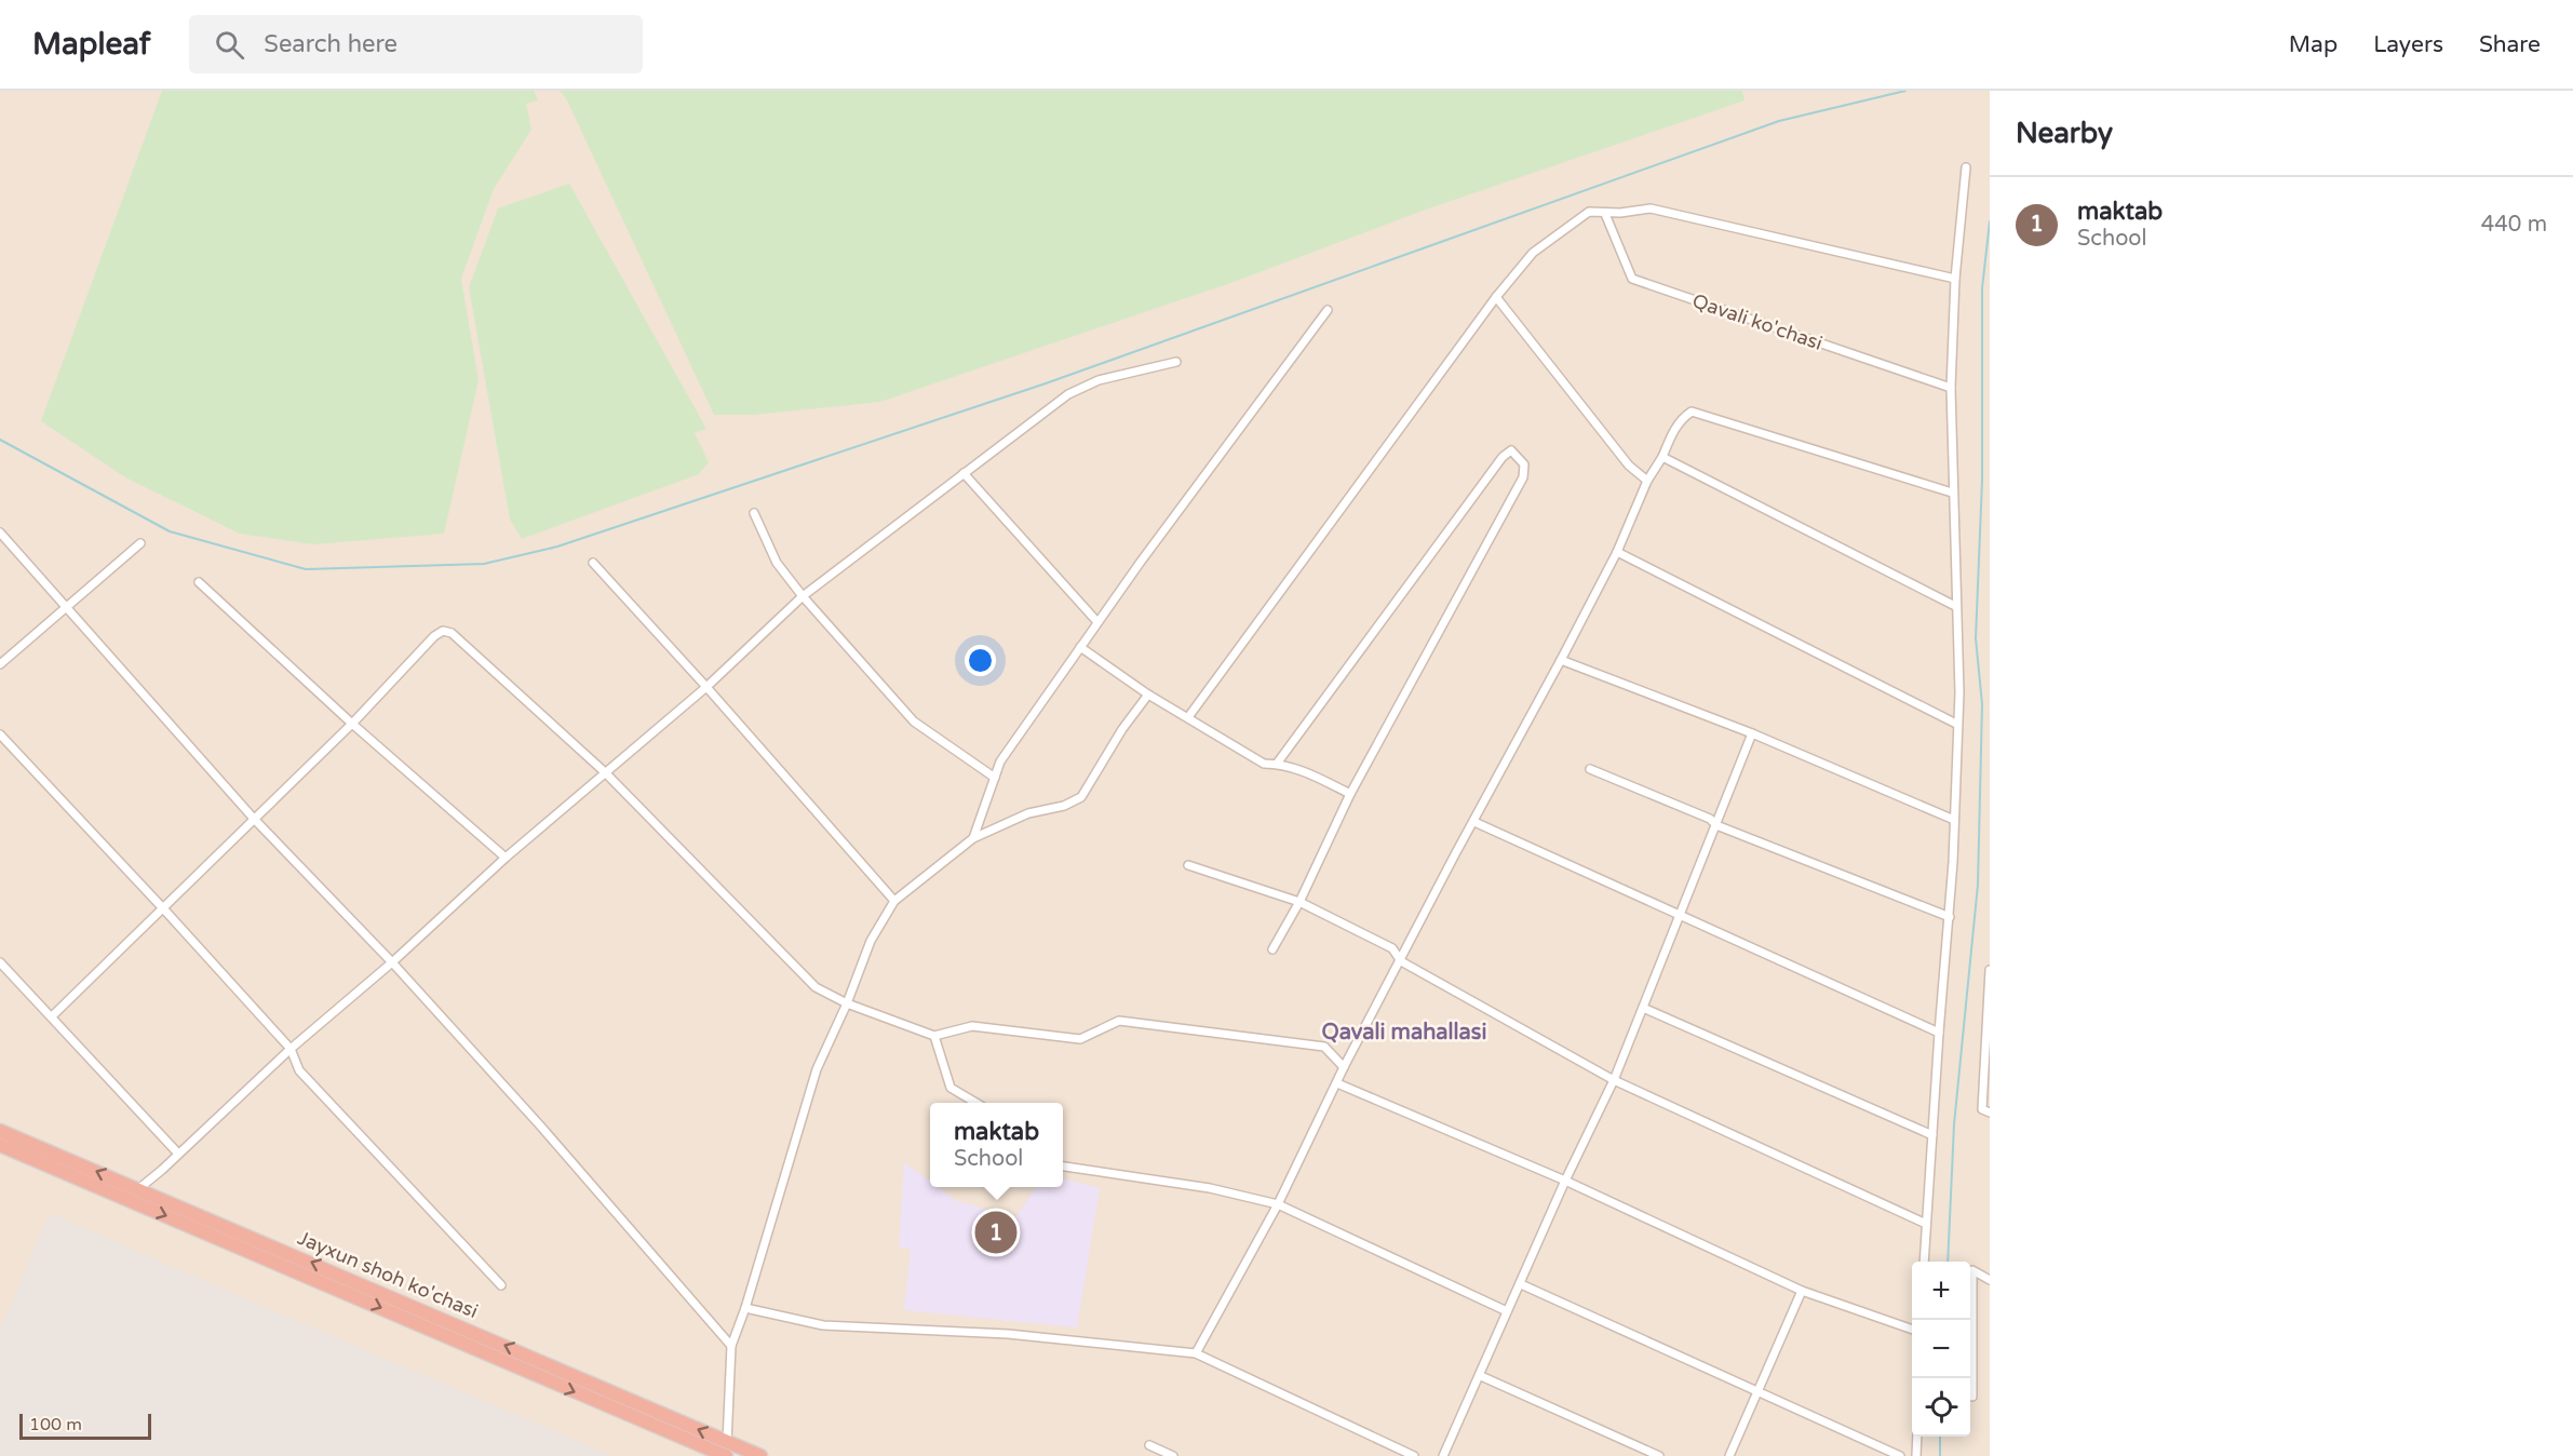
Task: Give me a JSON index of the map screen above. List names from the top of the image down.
{
  "streets": {
    "highway": ["Jayxun shoh ko'chasi"],
    "street": ["Qavali ko'chasi"]
  },
  "districts": ["Qavali mahallasi"],
  "scale_bar": "100 m",
  "page": {
    "header": "Mapleaf",
    "search": "Search here",
    "nav": ["Map", "Layers", "Share"],
    "heading": "Nearby",
    "list": [
      {
        "mark": "1",
        "name": "maktab",
        "note": "School",
        "value": "440 m"
      }
    ],
    "popup": ["maktab", "School"],
    "pins": "1",
    "map_buttons": ["+", "−"],
    "scale": "100 m"
  }
}
